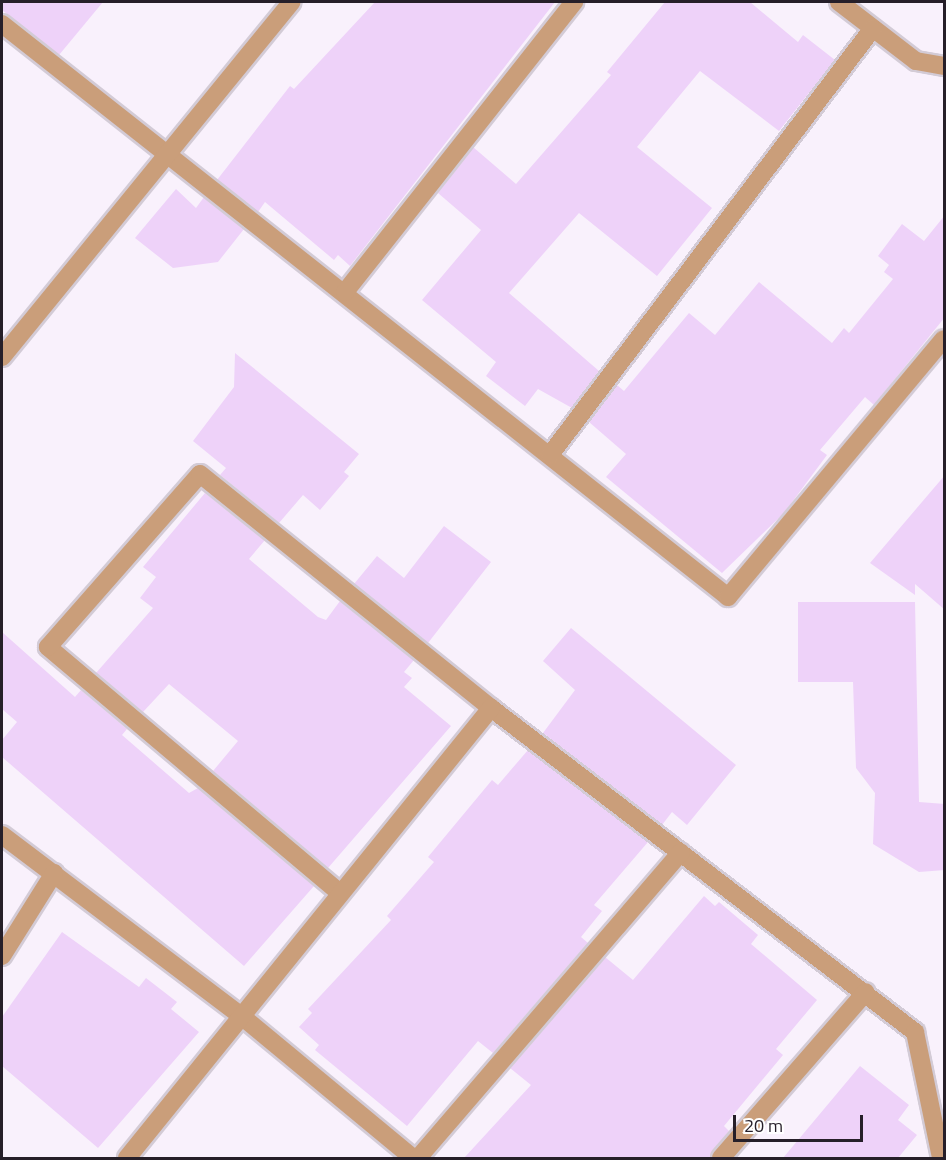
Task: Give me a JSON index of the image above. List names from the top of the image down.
{
  "scale_bar": "20 m"
}
